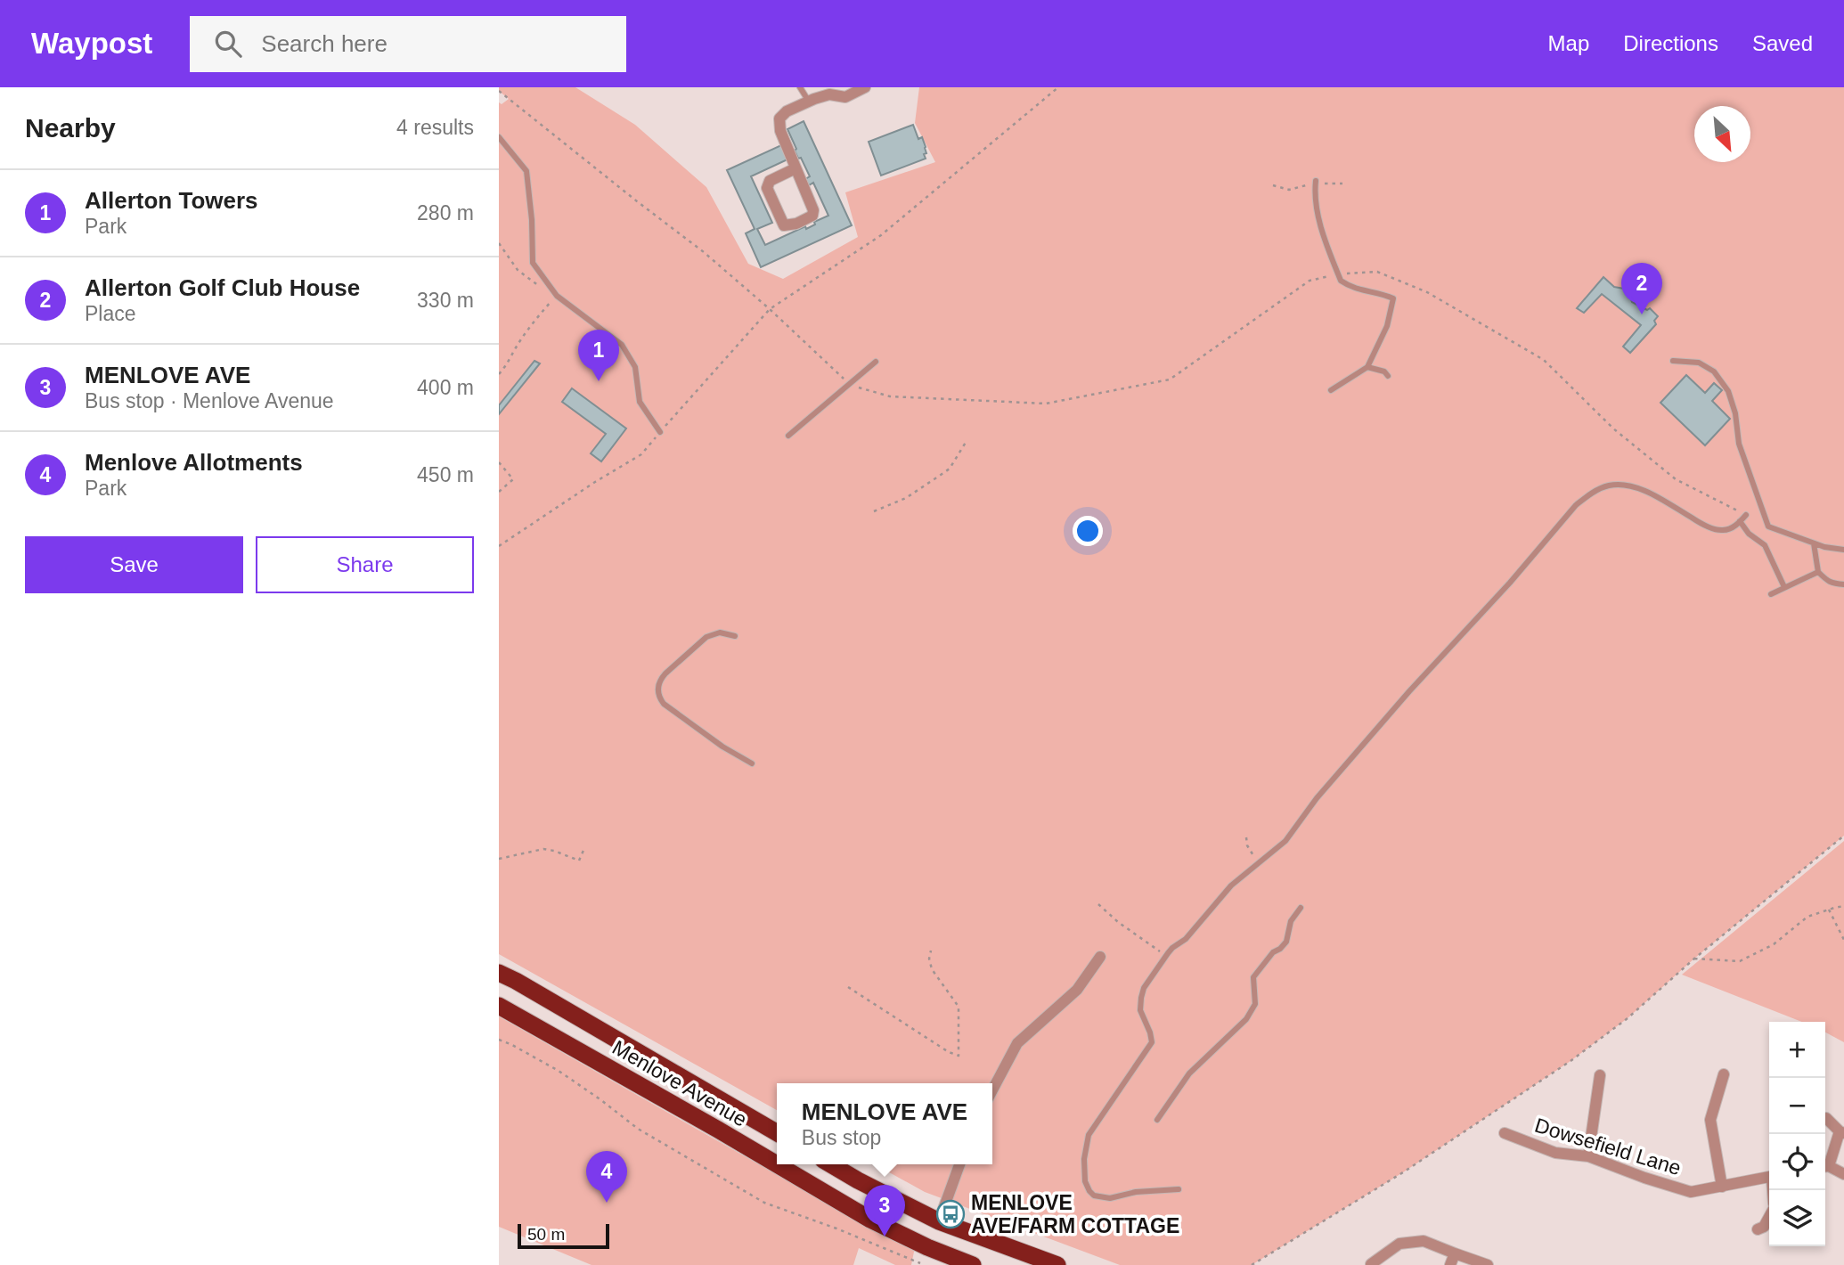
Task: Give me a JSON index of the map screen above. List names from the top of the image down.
{
  "streets": {
    "highway": ["Menlove Avenue"],
    "street": ["Dowsefield Lane"]
  },
  "places": {
    "bus stop": ["MENLOVE AVE/FARM COTTAGE"]
  },
  "scale_bar": "50 m",
  "north": "bottom right",
  "page": {
    "header": "Waypost",
    "search": "Search here",
    "nav": ["Map", "Directions", "Saved"],
    "heading": ["Nearby", "4 results"],
    "list": [
      {
        "mark": "1",
        "name": "Allerton Towers",
        "note": "Park",
        "value": "280 m"
      },
      {
        "mark": "2",
        "name": "Allerton Golf Club House",
        "note": "Place",
        "value": "330 m"
      },
      {
        "mark": "3",
        "name": "MENLOVE AVE",
        "note": "Bus stop · Menlove Avenue",
        "value": "400 m"
      },
      {
        "mark": "4",
        "name": "Menlove Allotments",
        "note": "Park",
        "value": "450 m"
      }
    ],
    "pins": [
      "2",
      "1",
      "4",
      "3"
    ],
    "buttons": ["Save", "Share"],
    "map_buttons": ["+", "−"],
    "popup": ["MENLOVE AVE", "Bus stop"],
    "scale": "50 m"
  }
}
